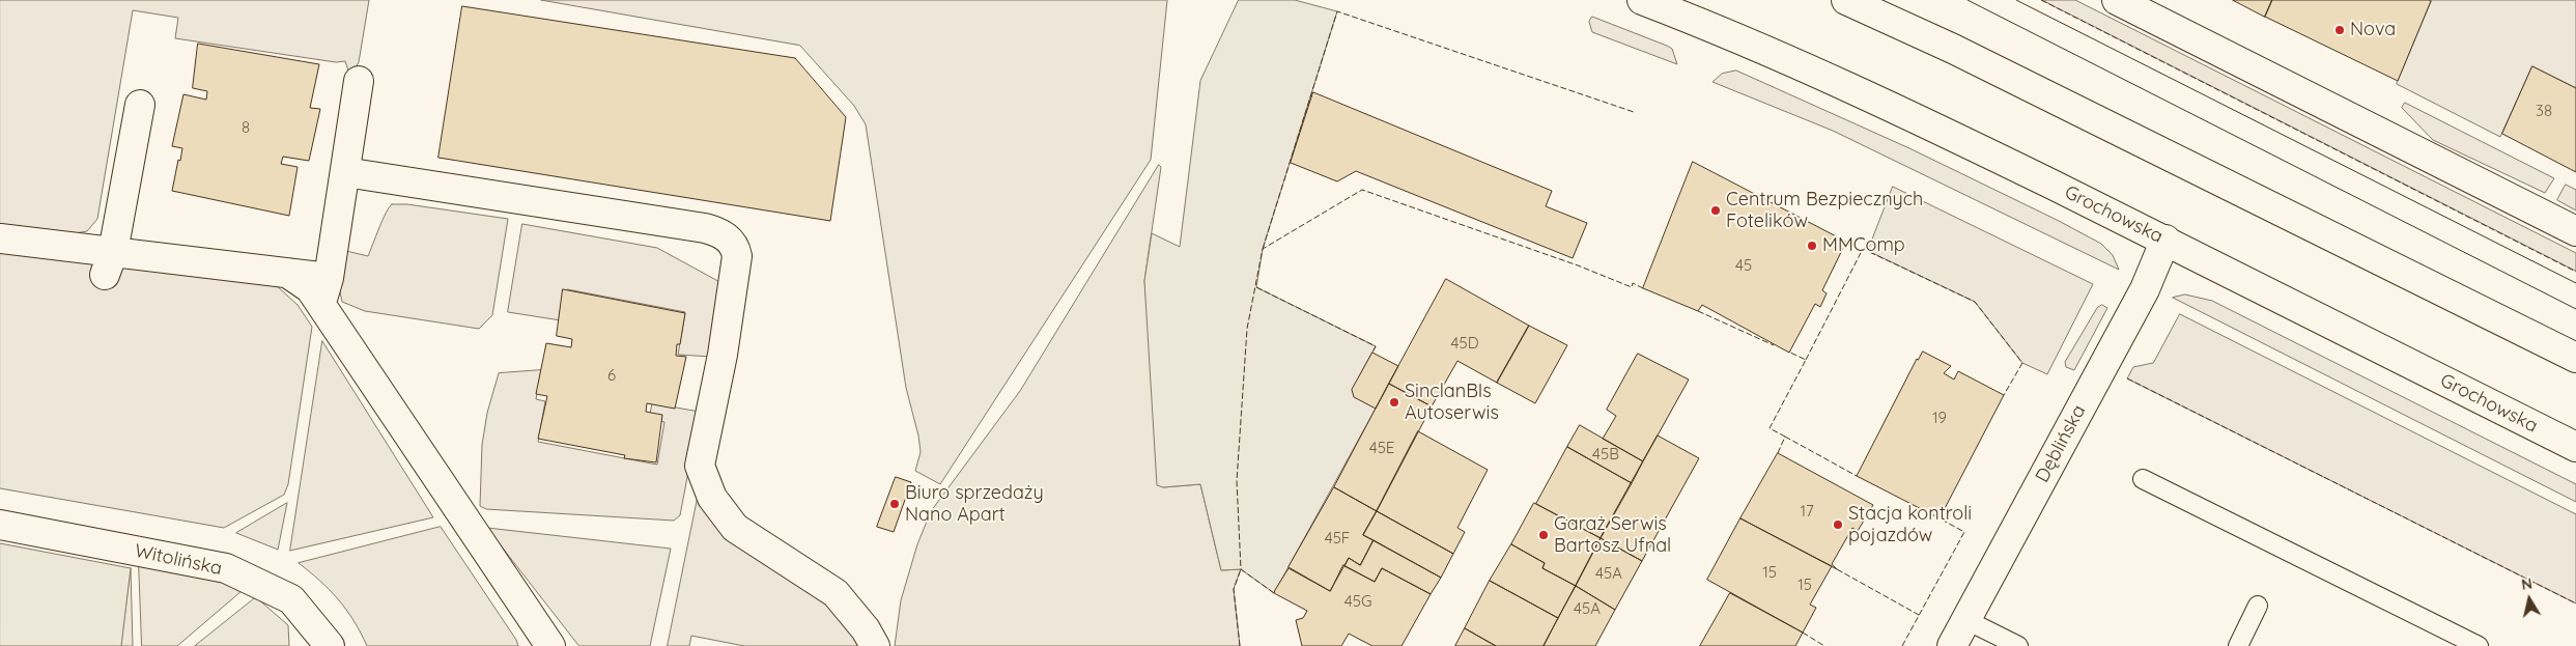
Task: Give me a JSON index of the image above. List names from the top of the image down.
{
  "streets": {
    "street": ["Grochowska", "Dęblińska", "Witolińska"]
  },
  "crossings": [
    ["Grochowska", "Dęblińska"]
  ],
  "places": [
    "Nova",
    "Centrum Bezpiecznych Fotelików",
    "MMComp",
    "SinclanBIs Autoserwis",
    "Biuro sprzedaży Nano Apart",
    "Stacja kontroli pojazdów",
    "Garaż Serwis Bartosz Ufnal"
  ],
  "house_numbers": [
    "38",
    "8",
    "45",
    "45D",
    "6",
    "19",
    "45E",
    "45B",
    "17",
    "45F",
    "15",
    "45A",
    "15",
    "45G",
    "45A"
  ],
  "north": "top"
}
